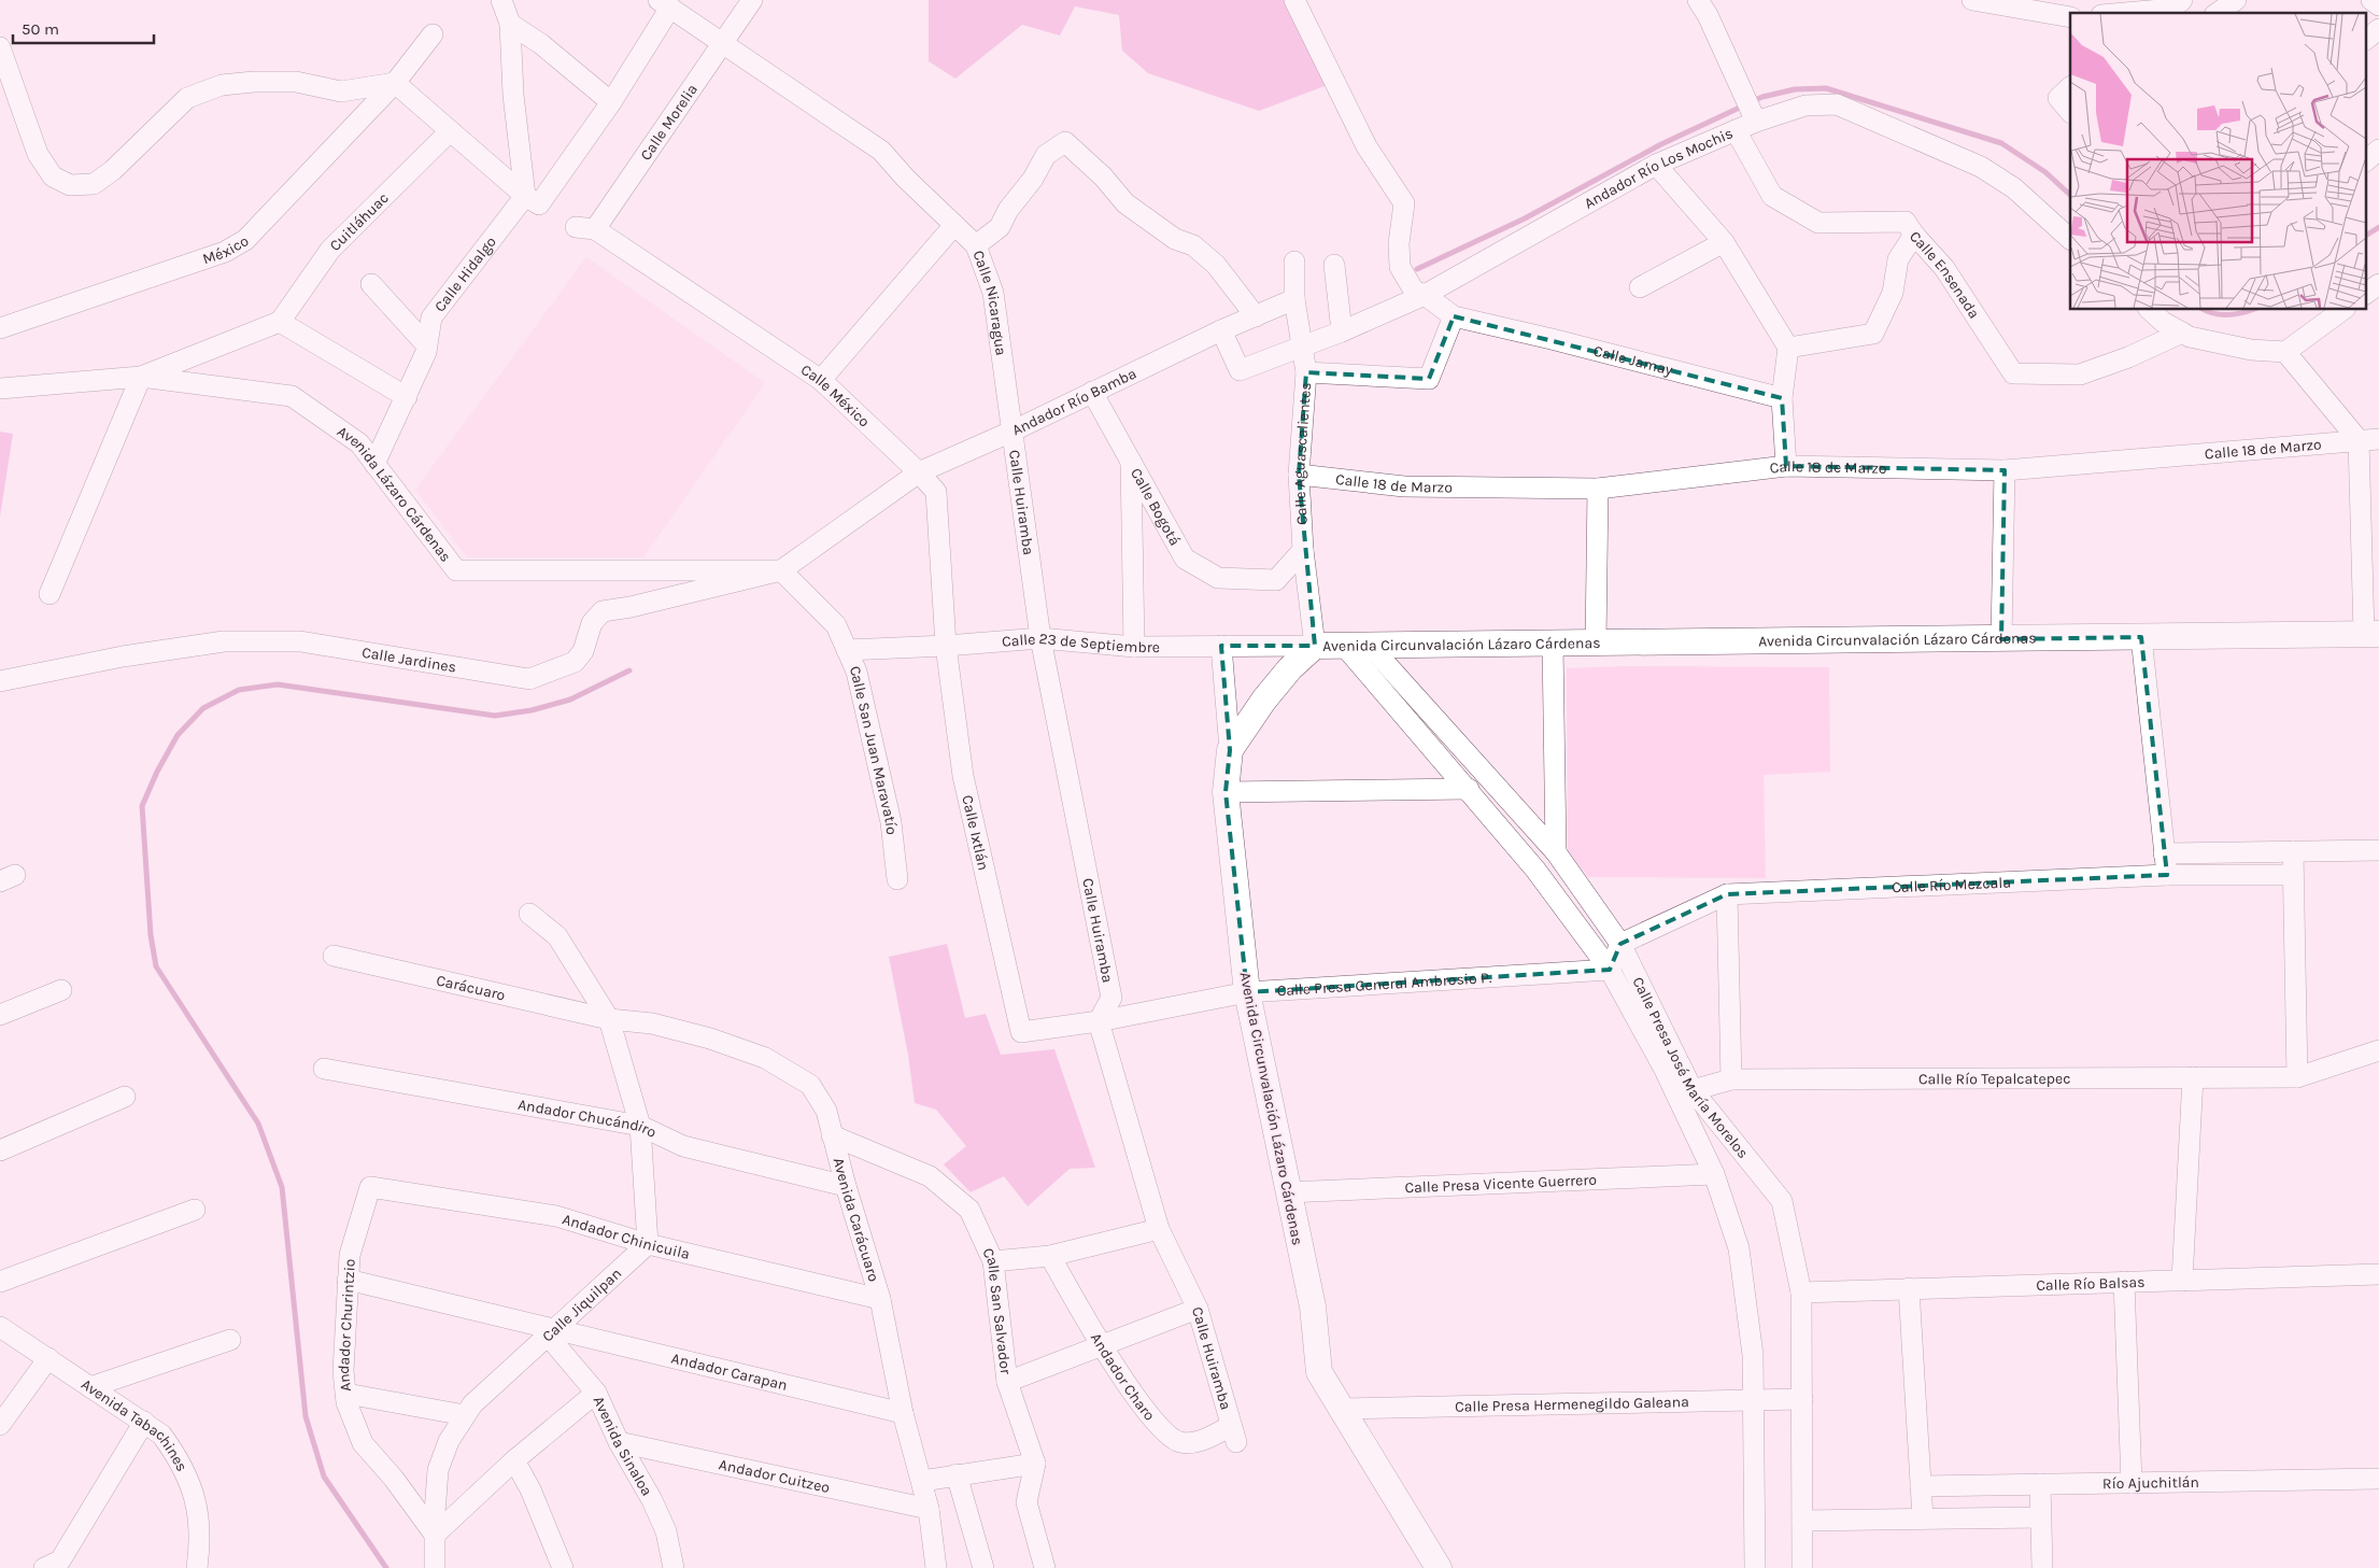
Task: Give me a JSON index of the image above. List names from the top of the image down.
{
  "streets": {
    "street": [
      "Calle Morelia",
      "Andador Río Los Mochis",
      "Cuitláhuac",
      "México",
      "Calle Ensenada",
      "Calle Hidalgo",
      "Calle Nicaragua",
      "Calle Jamay",
      "Calle México",
      "Andador Río Bamba",
      "Calle 18 de Marzo",
      "Calle Aguascalientes",
      "Avenida Lázaro Cárdenas",
      "Calle Huiramba",
      "Calle Bogotá",
      "Avenida Circunvalación Lázaro Cárdenas",
      "Calle 23 de Septiembre",
      "Calle Jardines",
      "Calle San Juan Maravatío",
      "Calle Ixtlán",
      "Calle Río Mezcala",
      "Calle Presa General Ambrosio P.",
      "Carácuaro",
      "Calle Presa José María Morelos",
      "Calle Río Tepalcatepec",
      "Andador Chucándiro",
      "Calle Presa Vicente Guerrero",
      "Avenida Carácuaro",
      "Andador Chinicuila",
      "Calle Río Balsas",
      "Calle Jiquilpan",
      "Calle San Salvador",
      "Andador Churintzio",
      "Andador Carapan",
      "Andador Charo",
      "Calle Presa Hermenegildo Galeana",
      "Avenida Tabachines",
      "Avenida Sinaloa",
      "Andador Cuitzeo",
      "Río Ajuchitlán"
    ]
  },
  "crossings": [
    ["Calle Morelia", "Calle Nicaragua"],
    ["Calle Morelia", "Calle México"],
    ["Andador Río Los Mochis", "Calle Ensenada"],
    ["Andador Río Los Mochis", "Calle Jamay"],
    ["Andador Río Los Mochis", "Andador Río Bamba"],
    ["Andador Río Los Mochis", "Calle Aguascalientes"],
    ["Calle Hidalgo", "Calle Nicaragua"],
    ["Calle Hidalgo", "Avenida Lázaro Cárdenas"],
    ["Calle Nicaragua", "Andador Río Bamba"],
    ["Calle Nicaragua", "Calle Huiramba"],
    ["Calle México", "Andador Río Bamba"],
    ["Calle México", "Calle 23 de Septiembre"],
    ["Calle México", "Calle Ixtlán"],
    ["Andador Río Bamba", "Calle Aguascalientes"],
    ["Andador Río Bamba", "Avenida Lázaro Cárdenas"],
    ["Andador Río Bamba", "Calle Huiramba"],
    ["Andador Río Bamba", "Calle Bogotá"],
    ["Andador Río Bamba", "Calle Jardines"],
    ["Andador Río Bamba", "Calle San Juan Maravatío"],
    ["Calle 18 de Marzo", "Calle Aguascalientes"],
    ["Calle Aguascalientes", "Calle Bogotá"],
    ["Calle Aguascalientes", "Avenida Circunvalación Lázaro Cárdenas"],
    ["Calle Aguascalientes", "Calle 23 de Septiembre"],
    ["Avenida Lázaro Cárdenas", "Calle Jardines"],
    ["Avenida Lázaro Cárdenas", "Calle San Juan Maravatío"],
    ["Calle Huiramba", "Calle 23 de Septiembre"],
    ["Calle Huiramba", "Calle Presa General Ambrosio P."],
    ["Calle Huiramba", "Andador Charo"],
    ["Avenida Circunvalación Lázaro Cárdenas", "Calle 23 de Septiembre"],
    ["Avenida Circunvalación Lázaro Cárdenas", "Calle Presa General Ambrosio P."],
    ["Avenida Circunvalación Lázaro Cárdenas", "Calle Presa José María Morelos"],
    ["Avenida Circunvalación Lázaro Cárdenas", "Calle Presa Vicente Guerrero"],
    ["Avenida Circunvalación Lázaro Cárdenas", "Calle Presa Hermenegildo Galeana"],
    ["Calle 23 de Septiembre", "Calle San Juan Maravatío"],
    ["Calle 23 de Septiembre", "Calle Ixtlán"],
    ["Calle Jardines", "Calle San Juan Maravatío"],
    ["Calle Ixtlán", "Calle Presa General Ambrosio P."],
    ["Calle Río Mezcala", "Calle Presa José María Morelos"],
    ["Calle Presa General Ambrosio P.", "Calle Presa José María Morelos"],
    ["Carácuaro", "Avenida Carácuaro"],
    ["Calle Presa José María Morelos", "Calle Río Tepalcatepec"],
    ["Calle Presa José María Morelos", "Calle Presa Vicente Guerrero"],
    ["Calle Presa José María Morelos", "Calle Río Balsas"],
    ["Calle Presa José María Morelos", "Calle Presa Hermenegildo Galeana"],
    ["Andador Chucándiro", "Avenida Carácuaro"],
    ["Avenida Carácuaro", "Andador Chinicuila"],
    ["Avenida Carácuaro", "Calle San Salvador"],
    ["Avenida Carácuaro", "Andador Carapan"],
    ["Avenida Carácuaro", "Andador Cuitzeo"],
    ["Andador Chinicuila", "Calle Jiquilpan"],
    ["Andador Chinicuila", "Andador Churintzio"],
    ["Calle Jiquilpan", "Andador Churintzio"],
    ["Calle Jiquilpan", "Andador Carapan"],
    ["Calle Jiquilpan", "Avenida Sinaloa"],
    ["Andador Churintzio", "Andador Carapan"],
    ["Andador Carapan", "Avenida Sinaloa"],
    ["Avenida Sinaloa", "Andador Cuitzeo"]
  ],
  "scale_bar": "50 m"
}
